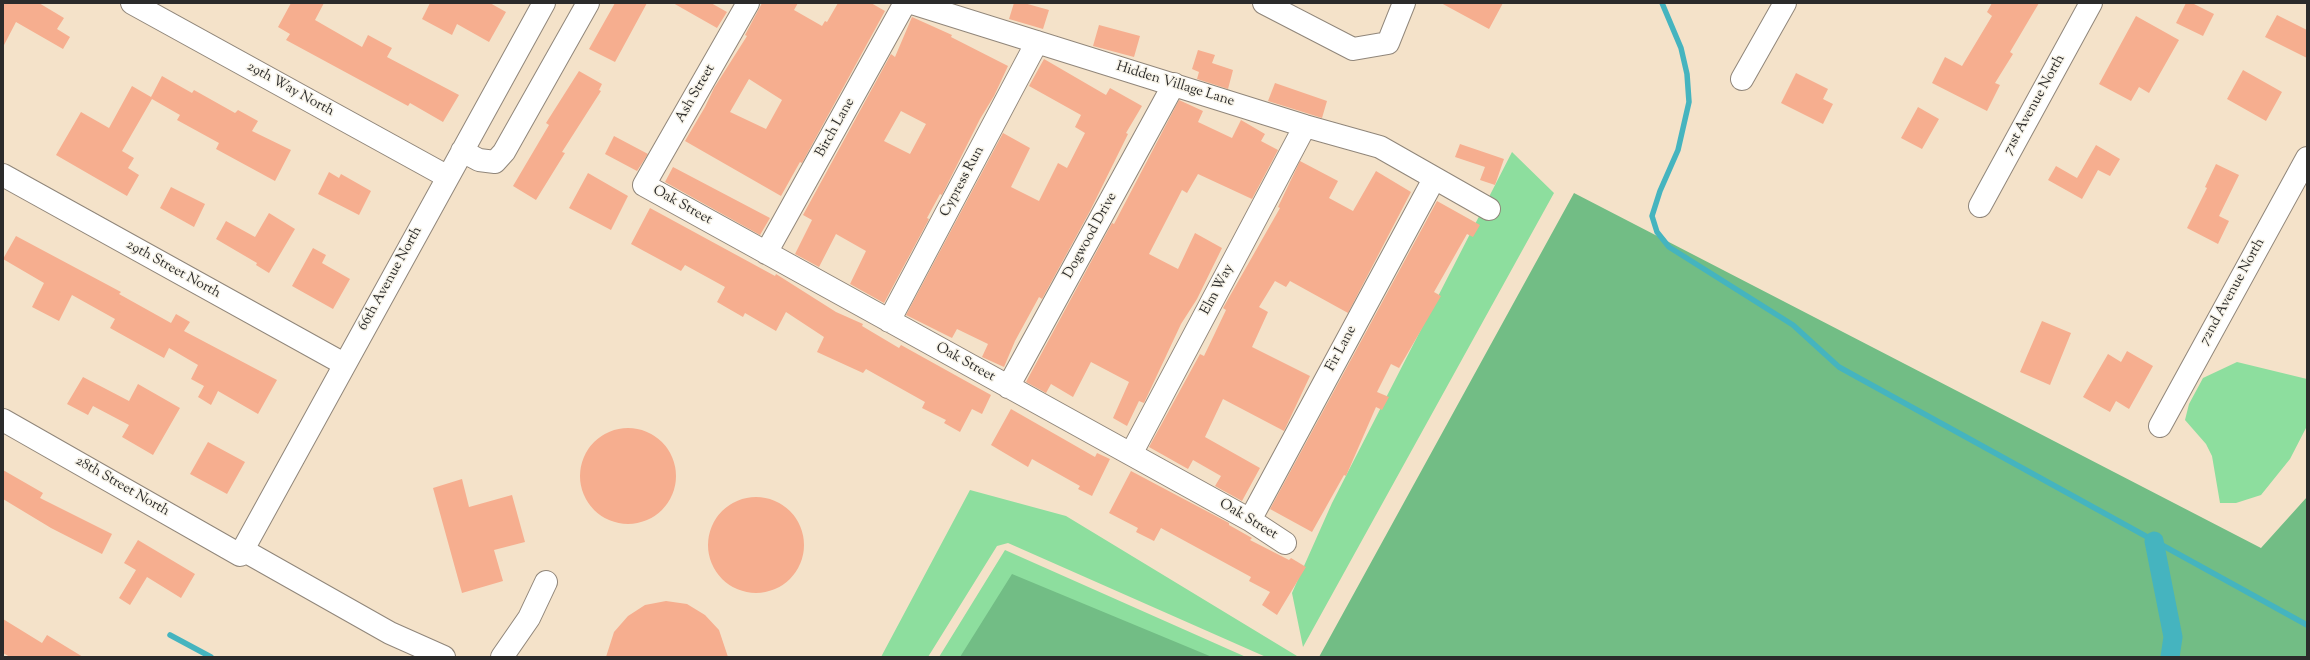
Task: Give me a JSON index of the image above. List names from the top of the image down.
{
  "streets": {
    "street": [
      "Hidden Village Lane",
      "29th Way North",
      "Ash Street",
      "71st Avenue North",
      "Birch Lane",
      "Cypress Run",
      "Oak Street",
      "Dogwood Drive",
      "29th Street North",
      "66th Avenue North",
      "Elm Way",
      "72nd Avenue North",
      "Fir Lane",
      "28th Street North"
    ]
  },
  "crossings": [
    ["Hidden Village Lane", "Cypress Run"],
    ["Hidden Village Lane", "Dogwood Drive"],
    ["Hidden Village Lane", "Elm Way"],
    ["Hidden Village Lane", "Fir Lane"],
    ["29th Way North", "66th Avenue North"],
    ["Ash Street", "Oak Street"],
    ["Birch Lane", "Oak Street"],
    ["Cypress Run", "Oak Street"],
    ["Oak Street", "Dogwood Drive"],
    ["Oak Street", "Elm Way"],
    ["Oak Street", "Fir Lane"],
    ["29th Street North", "66th Avenue North"],
    ["66th Avenue North", "28th Street North"]
  ]
}
